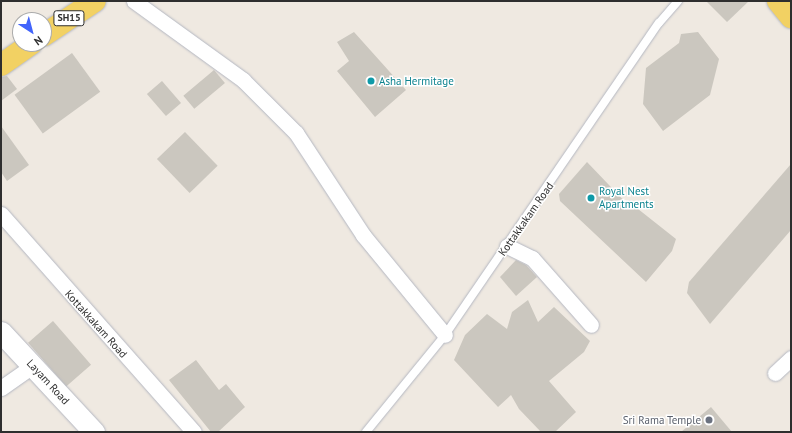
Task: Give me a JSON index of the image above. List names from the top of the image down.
{
  "streets": {
    "main road": ["SH15"],
    "street": ["Kottakkakam Road", "Layam Road"]
  },
  "places": ["Asha Hermitage", "Royal Nest Apartments", "Sri Rama Temple"],
  "north": "bottom right"
}
